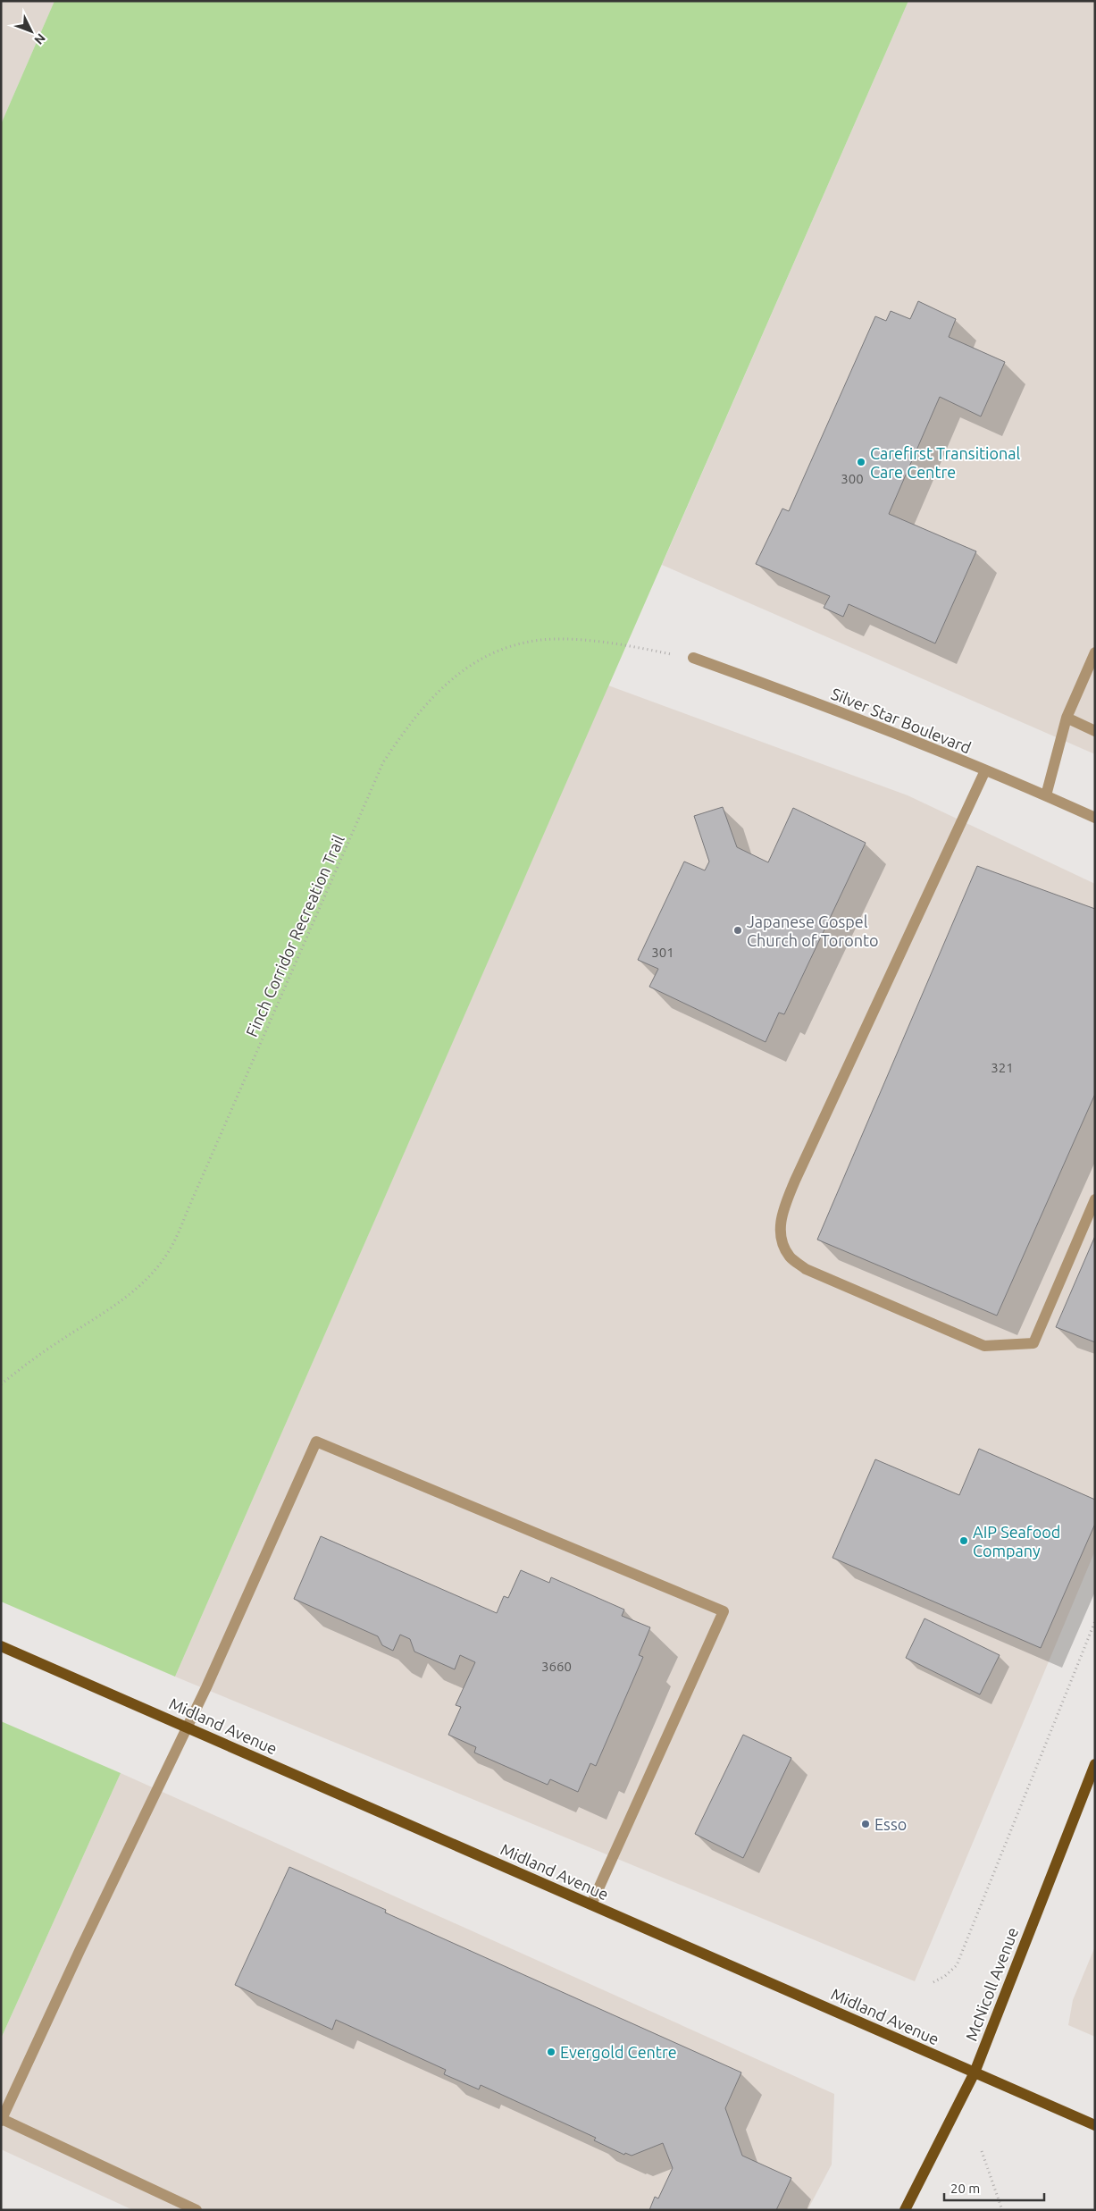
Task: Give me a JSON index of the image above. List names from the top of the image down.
{
  "streets": {
    "main road": ["Midland Avenue", "McNicoll Avenue"],
    "street": ["Silver Star Boulevard"],
    "path": ["Finch Corridor Recreation Trail"]
  },
  "crossings": [
    ["Silver Star Boulevard", "Finch Corridor Recreation Trail"],
    ["Midland Avenue", "McNicoll Avenue"]
  ],
  "places": [
    "Carefirst Transitional Care Centre",
    "Japanese Gospel Church of Toronto",
    "AIP Seafood Company",
    "Esso",
    "Evergold Centre"
  ],
  "house_numbers": [
    "300",
    "301",
    "321",
    "3660"
  ],
  "scale_bar": "20 m",
  "north": "bottom right"
}
